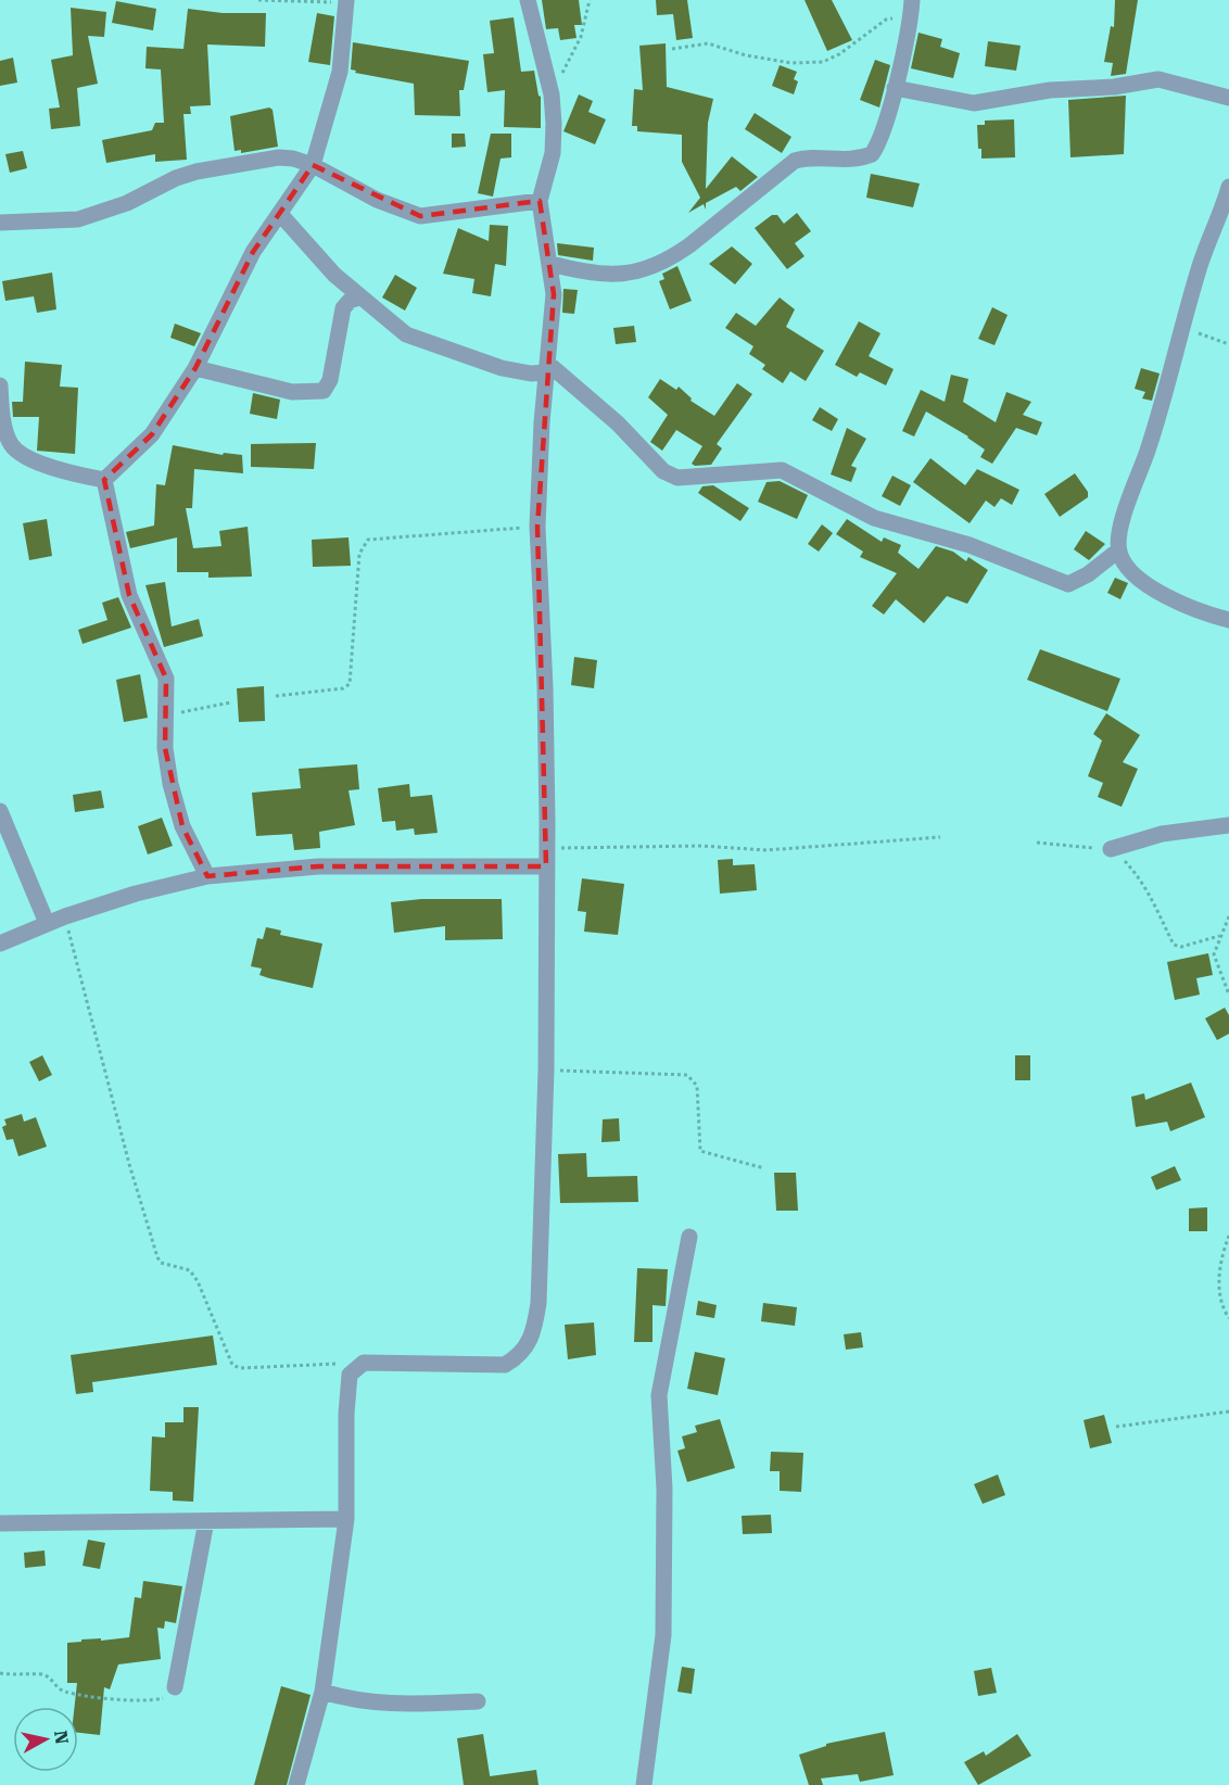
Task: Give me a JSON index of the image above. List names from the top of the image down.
{
  "north": "right"
}
